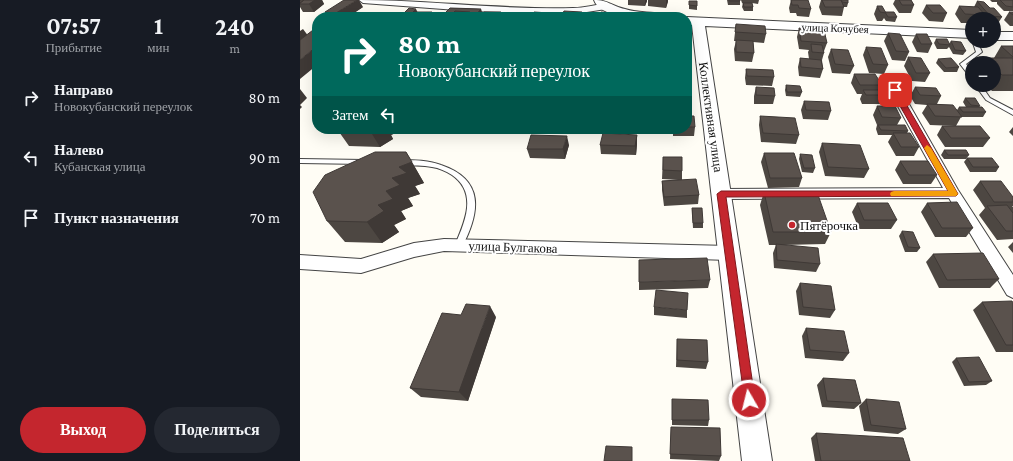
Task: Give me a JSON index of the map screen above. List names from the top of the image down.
{
  "streets": {
    "street": ["улица Кочубея", "Коллективная улица", "улица Булгакова"]
  },
  "crossings": [
    ["улица Кочубея", "Коллективная улица"],
    ["Коллективная улица", "улица Булгакова"]
  ],
  "places": ["Пятёрочка"],
  "page": {
    "eta": [
      "07:57",
      "Прибытие",
      "1",
      "мин",
      "240",
      "m"
    ],
    "map_buttons": ["+", "−"],
    "turn": ["80 m", "Новокубанский переулок"],
    "list": [
      {
        "name": "Направо",
        "note": "Новокубанский переулок",
        "value": "80 m"
      },
      {
        "name": "Налево",
        "note": "Кубанская улица",
        "value": "90 m"
      },
      {
        "name": "Пункт назначения",
        "value": "70 m"
      }
    ],
    "then": "Затем",
    "buttons": ["Выход", "Поделиться"]
  }
}
